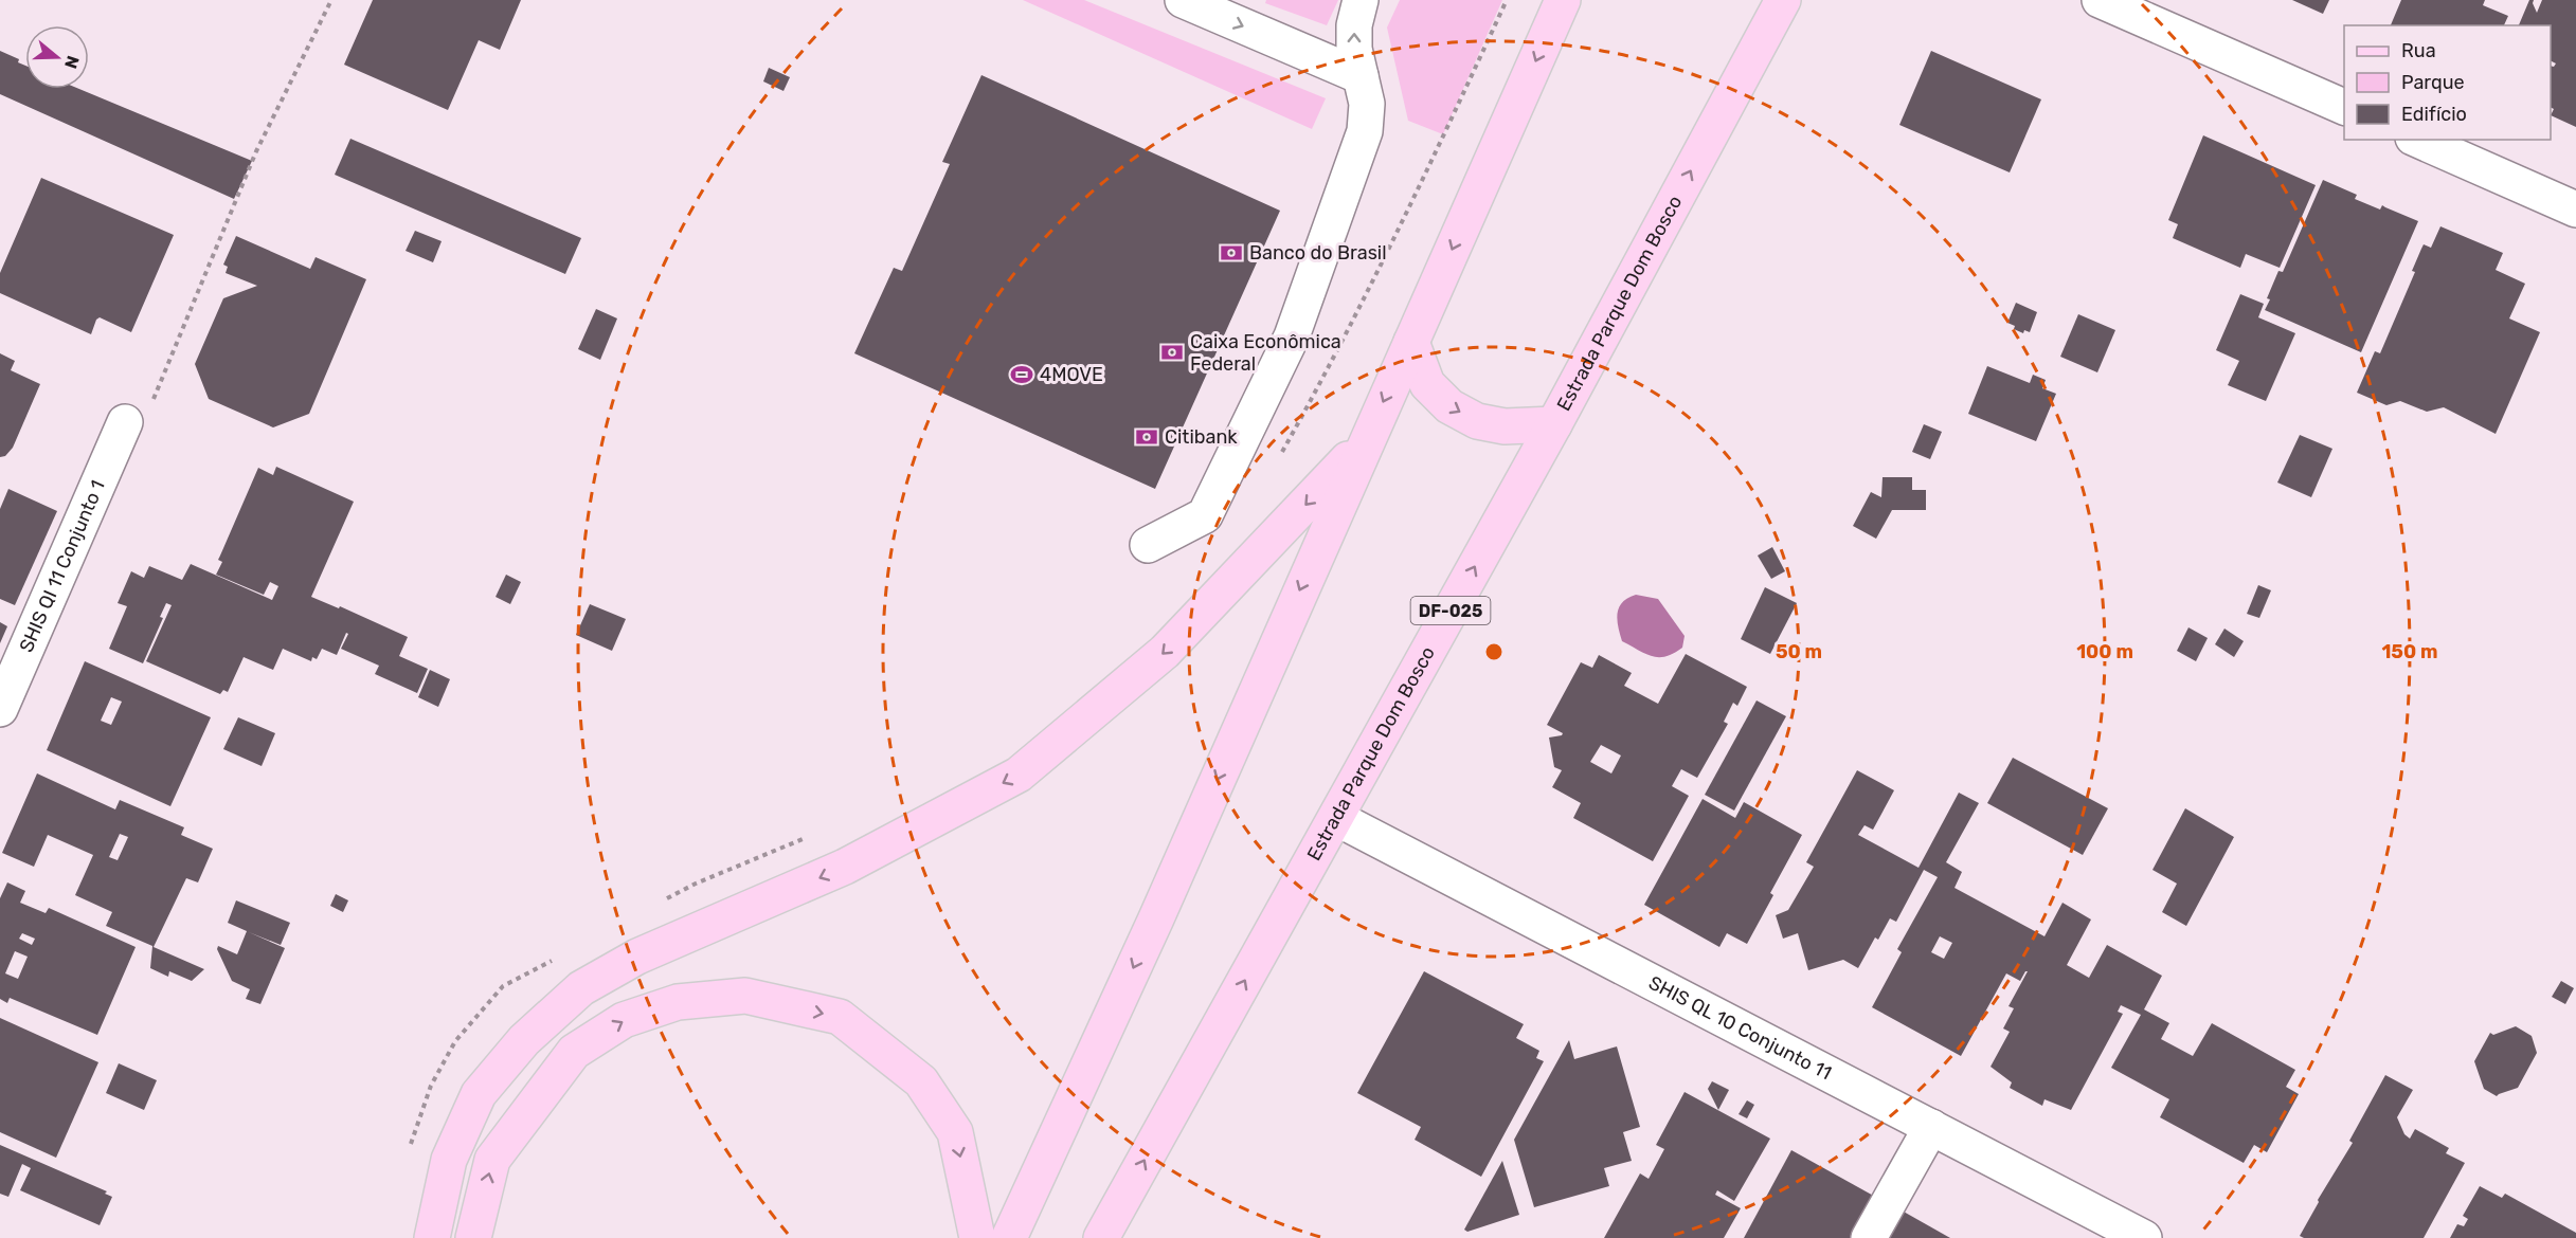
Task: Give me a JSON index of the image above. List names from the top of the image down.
{
  "streets": {
    "main road": ["Estrada Parque Dom Bosco", "DF-025"],
    "street": ["SHIS QI 11 Conjunto 1", "SHIS QL 10 Conjunto 11"]
  },
  "crossings": [
    ["Estrada Parque Dom Bosco", "SHIS QL 10 Conjunto 11"]
  ],
  "places": {
    "bank": ["Banco do Brasil", "Caixa Econômica Federal", "Citibank"],
    "sports": ["4MOVE"]
  },
  "legend": ["Rua", "Parque", "Edifício"],
  "north": "right",
  "rings": ["50 m", "100 m", "150 m"]
}
